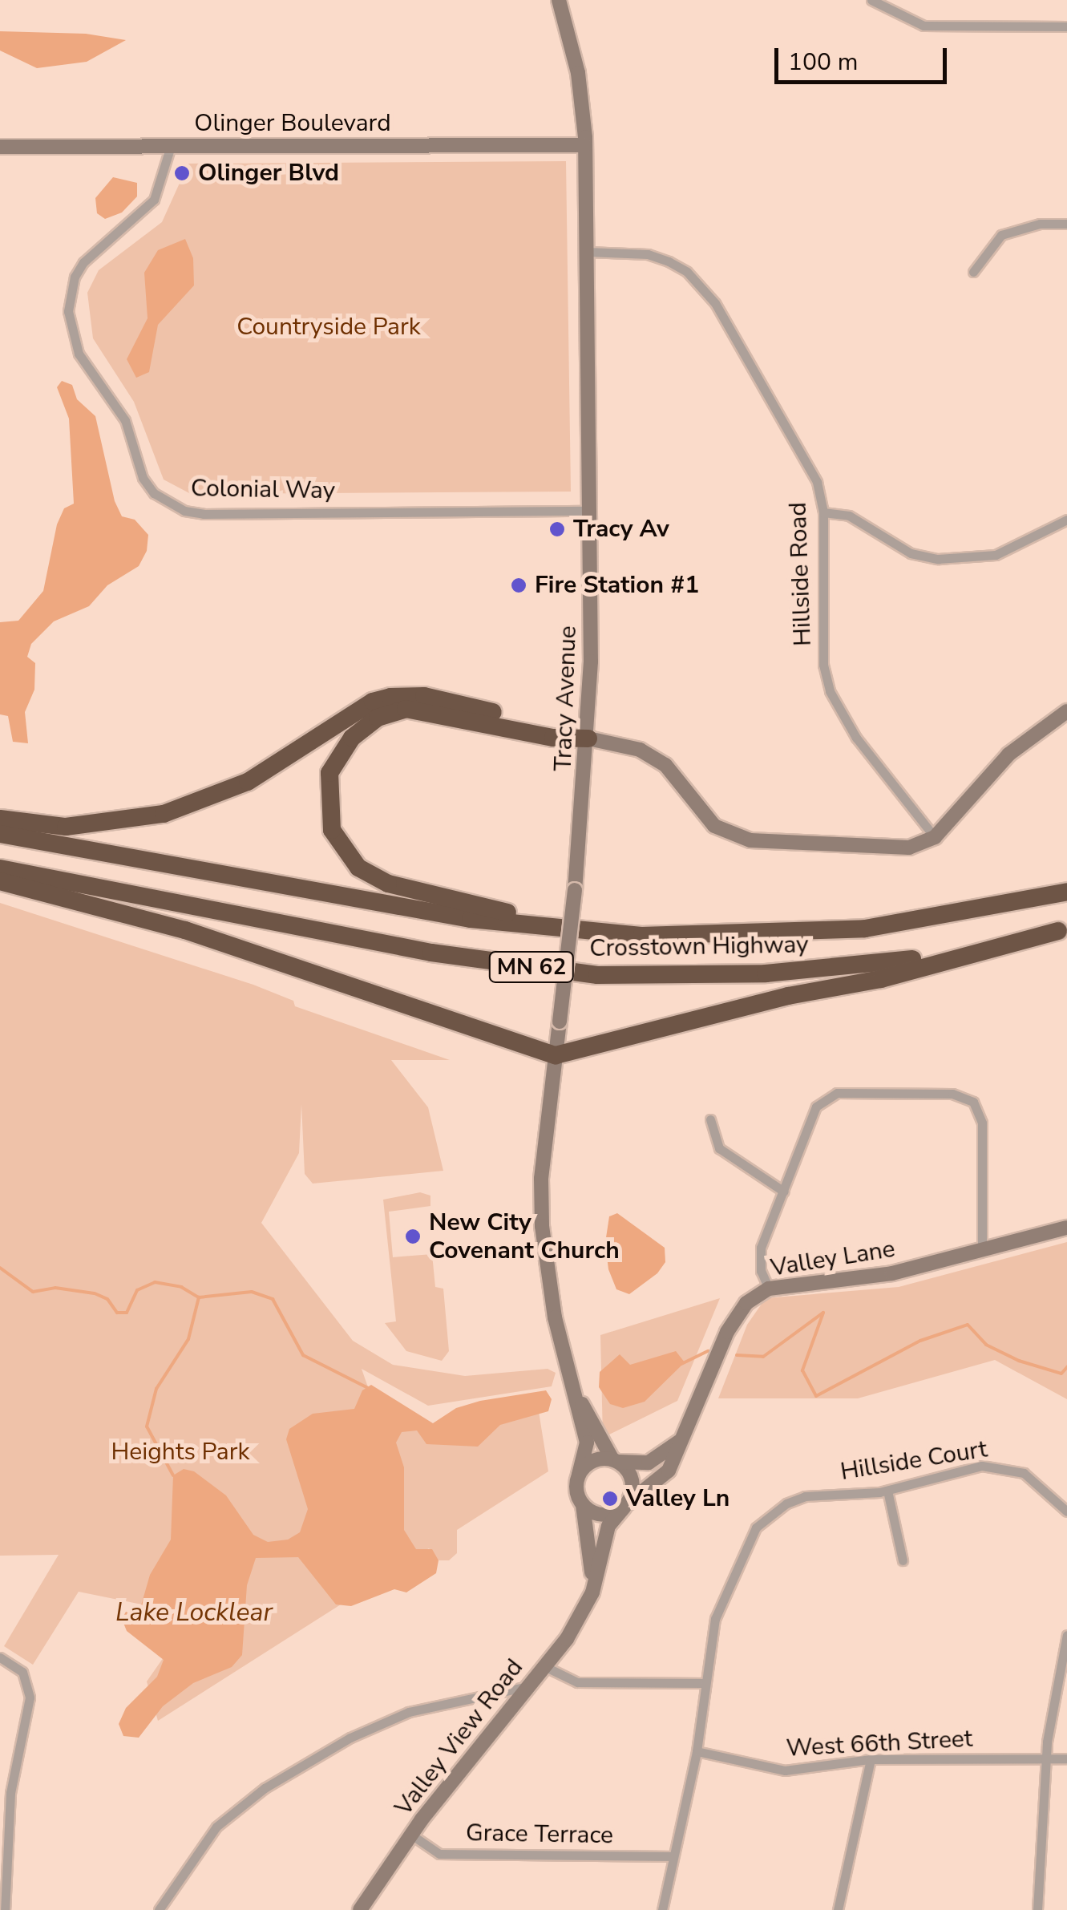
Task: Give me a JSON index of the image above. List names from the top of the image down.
{
  "streets": {
    "highway": ["Crosstown Highway", "MN 62"],
    "street": [
      "Olinger Boulevard",
      "Colonial Way",
      "Hillside Road",
      "Tracy Avenue",
      "Valley Lane",
      "Hillside Court",
      "Valley View Road",
      "West 66th Street",
      "Grace Terrace"
    ]
  },
  "crossings": [
    ["Olinger Boulevard", "Colonial Way"],
    ["Olinger Boulevard", "Tracy Avenue"],
    ["Colonial Way", "Tracy Avenue"],
    ["Hillside Road", "Tracy Avenue"],
    ["Tracy Avenue", "Valley Lane"],
    ["Tracy Avenue", "Valley View Road"],
    ["Valley Lane", "Valley View Road"],
    ["Hillside Court", "West 66th Street"],
    ["Valley View Road", "Grace Terrace"]
  ],
  "water": ["Lake Locklear"],
  "parks": ["Countryside Park", "Heights Park"],
  "places": [
    "Olinger Blvd",
    "Tracy Av",
    "Fire Station #1",
    "New City Covenant Church",
    "Valley Ln"
  ],
  "scale_bar": "100 m"
}
